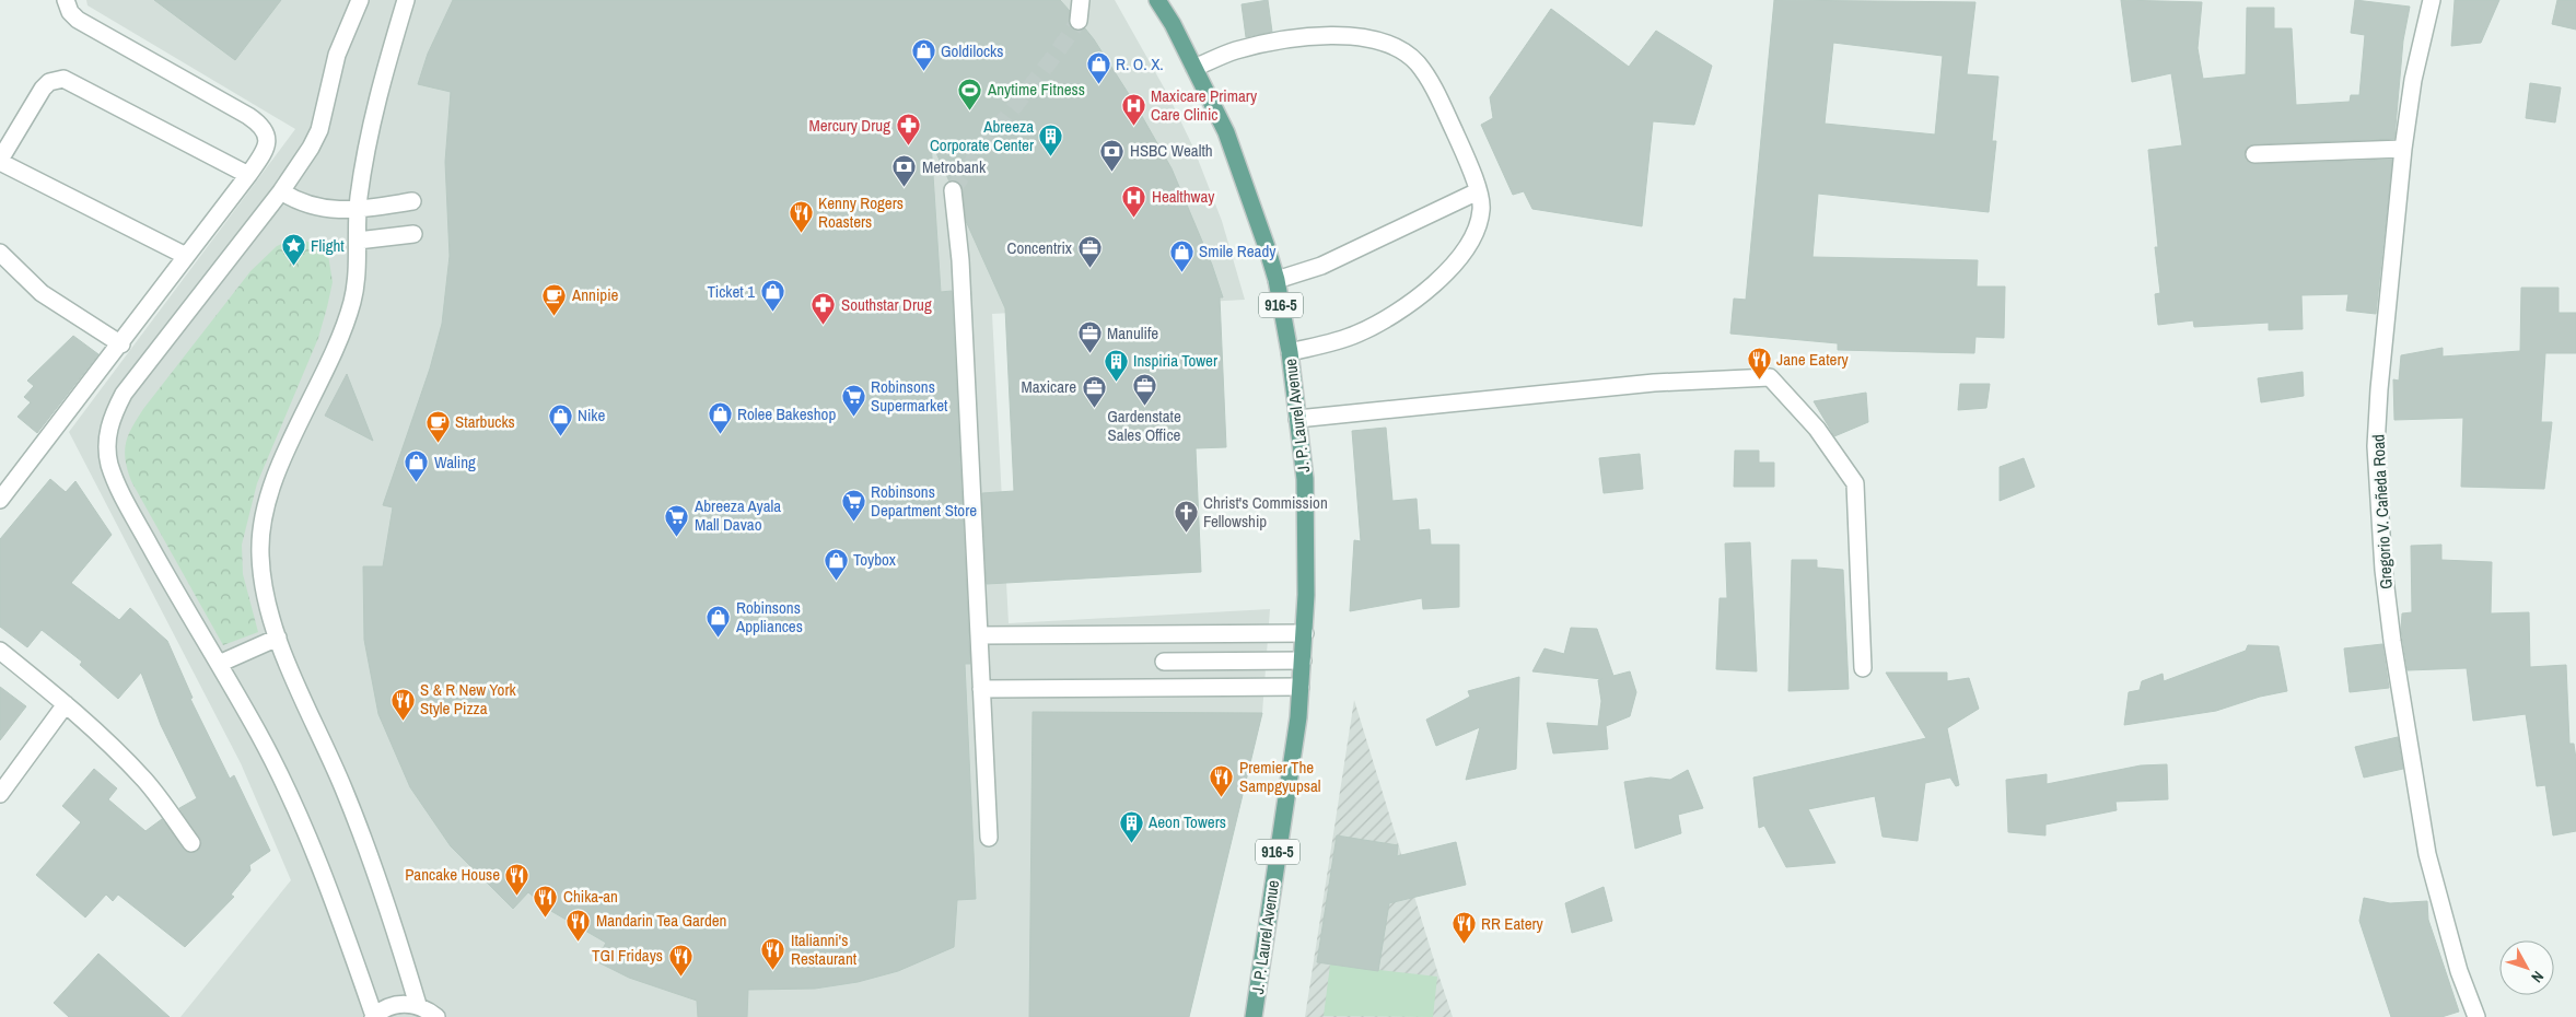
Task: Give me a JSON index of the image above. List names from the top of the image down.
{
  "streets": {
    "main road": ["916-5", "J. P. Laurel Avenue"],
    "street": ["Gregorio V. Cañeda Road"]
  },
  "places": {
    "shop": [
      "Goldilocks",
      "R. O. X.",
      "Smile Ready",
      "Ticket 1",
      "Rolee Bakeshop",
      "Nike",
      "Waling",
      "Toybox",
      "Robinsons Appliances"
    ],
    "sports": ["Anytime Fitness"],
    "hospital": ["Maxicare Primary Care Clinic", "Healthway"],
    "pharmacy": ["Mercury Drug", "Southstar Drug"],
    "building": ["Abreeza Corporate Center", "Inspiria Tower", "Aeon Towers"],
    "bank": ["HSBC Wealth", "Metrobank"],
    "restaurant": [
      "Kenny Rogers Roasters",
      "Jane Eatery",
      "S & R New York Style Pizza",
      "Premier The Sampgyupsal",
      "Pancake House",
      "Chika-an",
      "Mandarin Tea Garden",
      "RR Eatery",
      "Italianni's Restaurant",
      "TGI Fridays"
    ],
    "place": ["Flight"],
    "office": [
      "Concentrix",
      "Manulife",
      "Gardenstate Sales Office",
      "Maxicare"
    ],
    "cafe": ["Annipie", "Starbucks"],
    "supermarket": ["Robinsons Supermarket", "Robinsons Department Store", "Abreeza Ayala Mall Davao"],
    "church": ["Christ's Commission Fellowship"]
  },
  "north": "bottom right"
}
